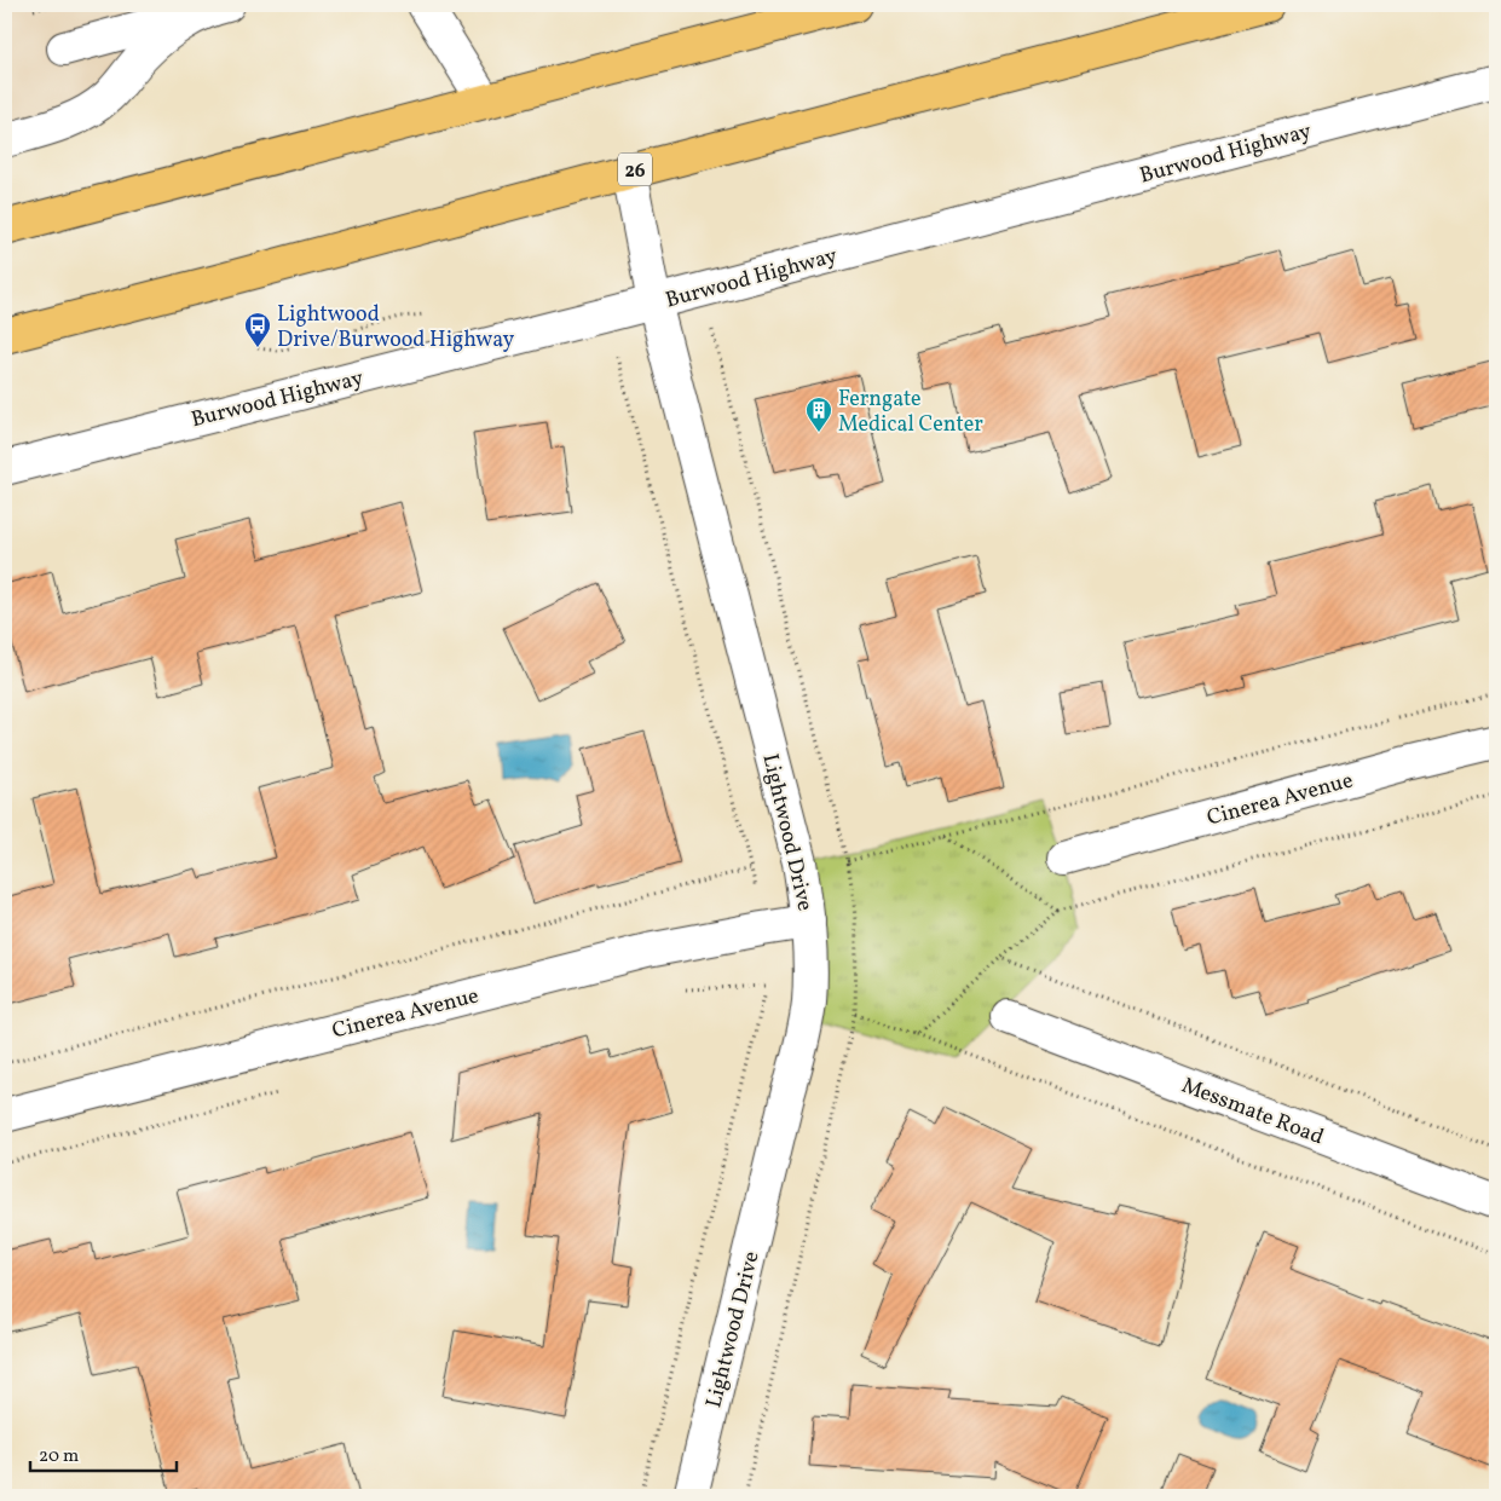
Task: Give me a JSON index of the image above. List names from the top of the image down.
{
  "streets": {
    "highway": ["26"],
    "street": [
      "Burwood Highway",
      "Cinerea Avenue",
      "Lightwood Drive",
      "Messmate Road"
    ]
  },
  "crossings": [
    ["Burwood Highway", "Lightwood Drive"],
    ["26", "Lightwood Drive"],
    ["Cinerea Avenue", "Lightwood Drive"]
  ],
  "places": {
    "bus stop": ["Lightwood Drive/Burwood Highway"],
    "building": ["Ferngate Medical Center"]
  },
  "scale_bar": "20 m"
}
